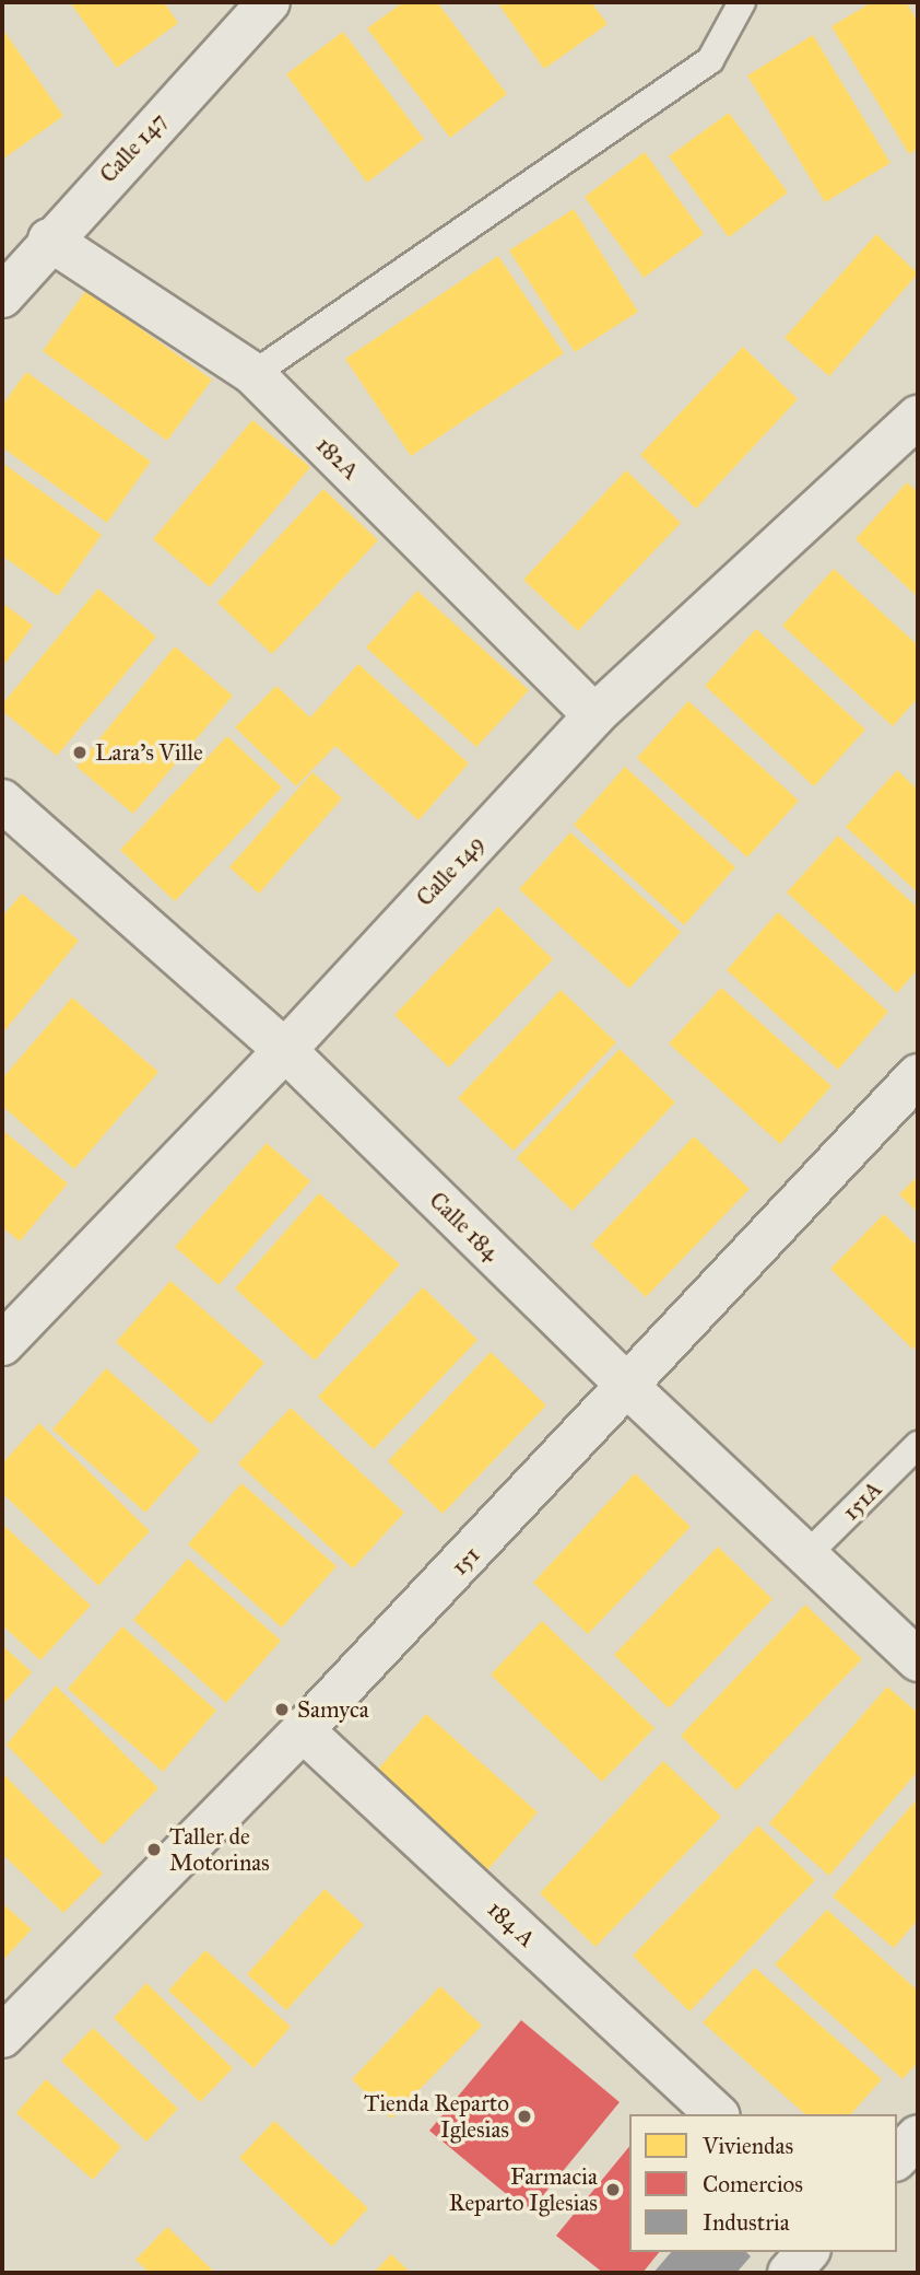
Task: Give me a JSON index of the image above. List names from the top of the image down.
{
  "streets": {
    "street": [
      "Calle 147",
      "182А",
      "Calle 149",
      "Calle 184",
      "151",
      "184 A"
    ],
    "lane": ["151A"]
  },
  "crossings": [
    ["Calle 147", "182А"],
    ["182А", "Calle 149"],
    ["Calle 149", "Calle 184"],
    ["Calle 184", "151A"],
    ["Calle 184", "151"],
    ["151", "184 A"]
  ],
  "places": [
    "Lara's Ville",
    "Samyca",
    "Taller de Motorinas",
    "Tienda Reparto Iglesias",
    "Farmacia Reparto Iglesias"
  ],
  "legend": ["Viviendas", "Comercios", "Industria"]
}
